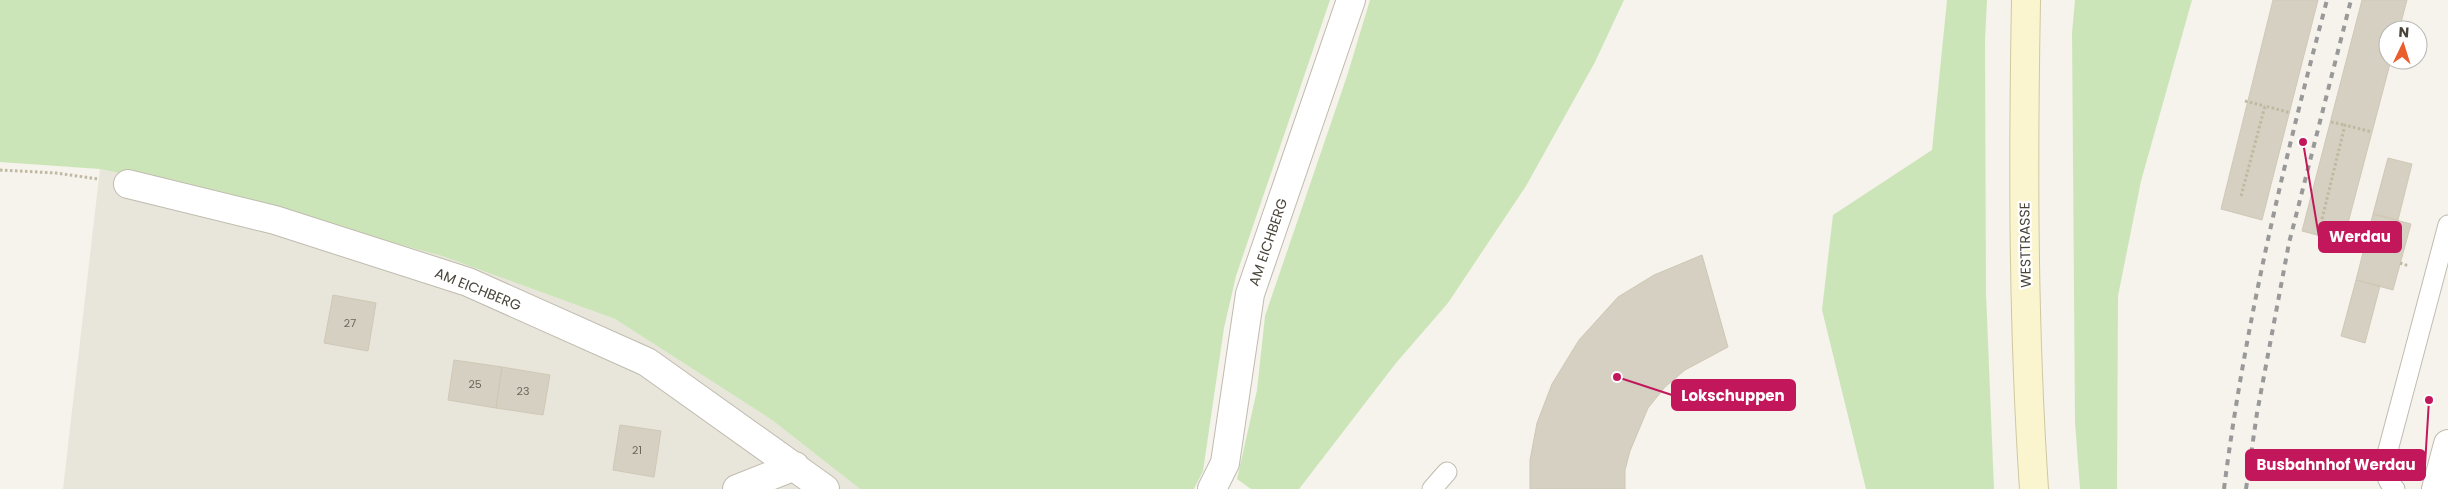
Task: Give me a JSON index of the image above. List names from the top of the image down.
{
  "streets": {
    "main road": ["WESTTRASSE"],
    "street": ["AM EICHBERG"]
  },
  "places": ["Werdau", "Lokschuppen", "Busbahnhof Werdau"],
  "house_numbers": [
    "27",
    "25",
    "23",
    "21"
  ],
  "north": "top"
}
